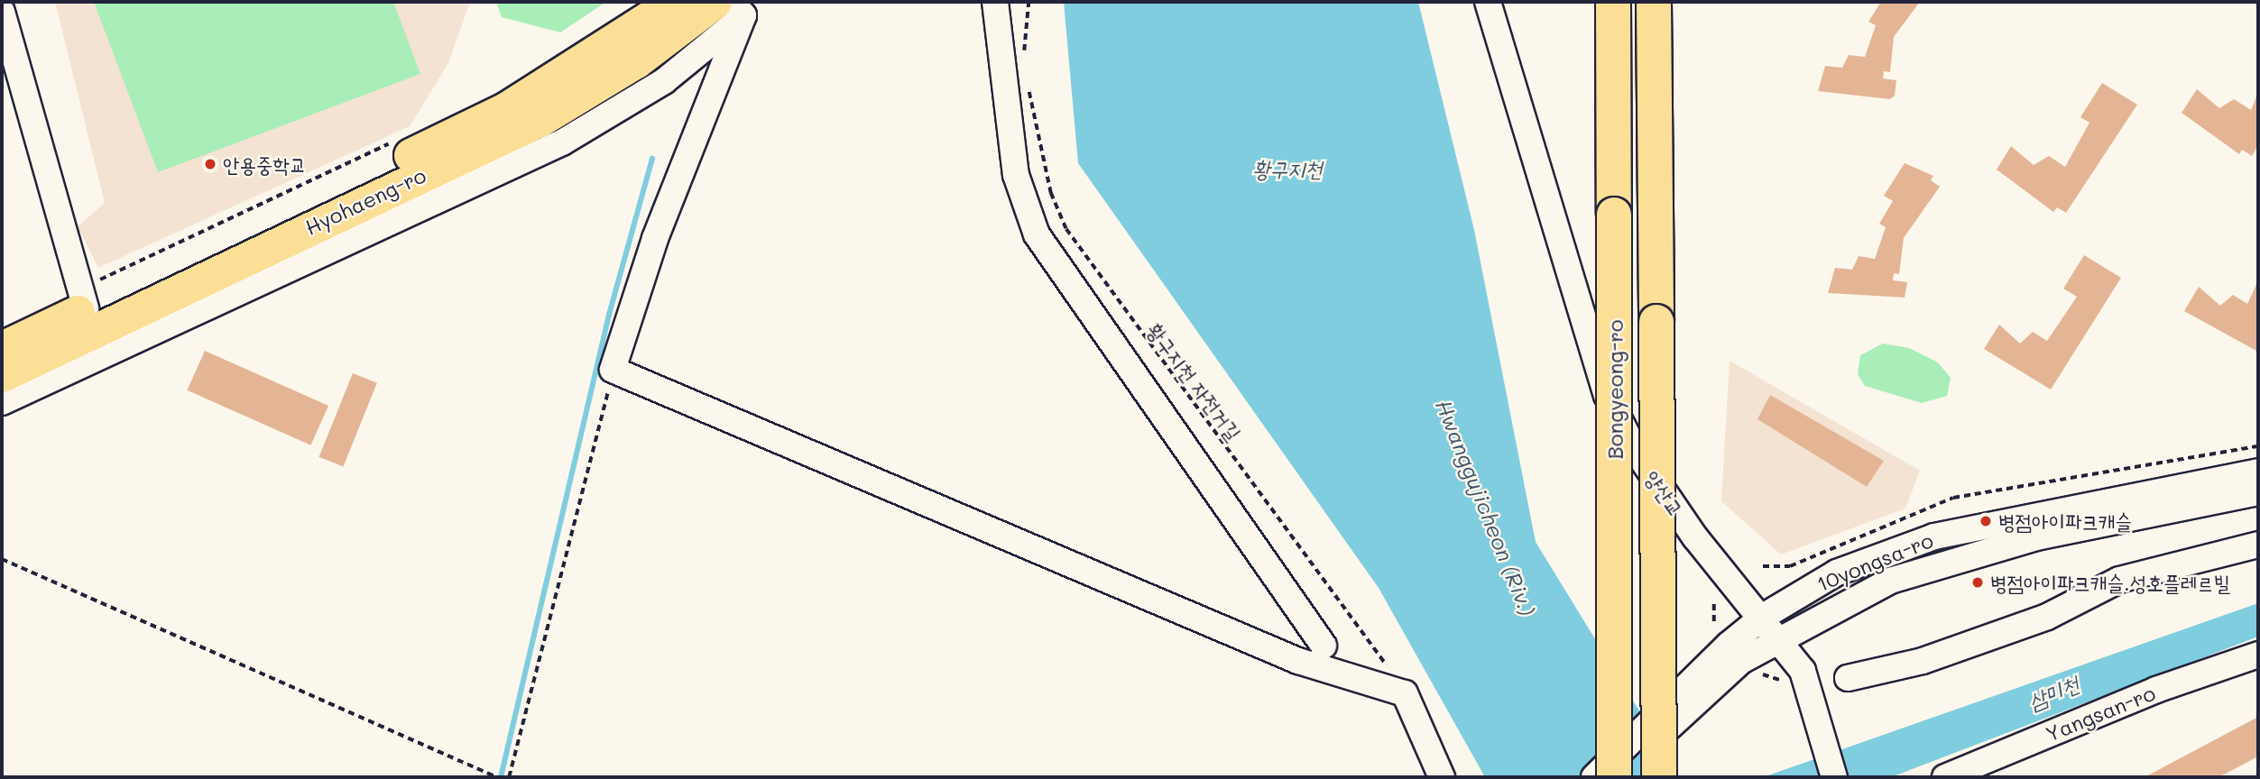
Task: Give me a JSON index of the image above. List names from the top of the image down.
{
  "streets": {
    "highway": ["Bongyeong-ro"],
    "main road": ["Hyohaeng-ro"],
    "street": ["양산교", "10yongsa-ro", "Yangsan-ro"],
    "path": ["황구지천 자전거길"]
  },
  "crossings": [
    ["양산교", "10yongsa-ro"]
  ],
  "water": ["황구지천", "Hwanggujicheon (Riv.)", "삼미천"],
  "places": ["안용중학교", "병점아이파크캐슬", "병점아이파크캐슬.성호플레르빌"]
}
